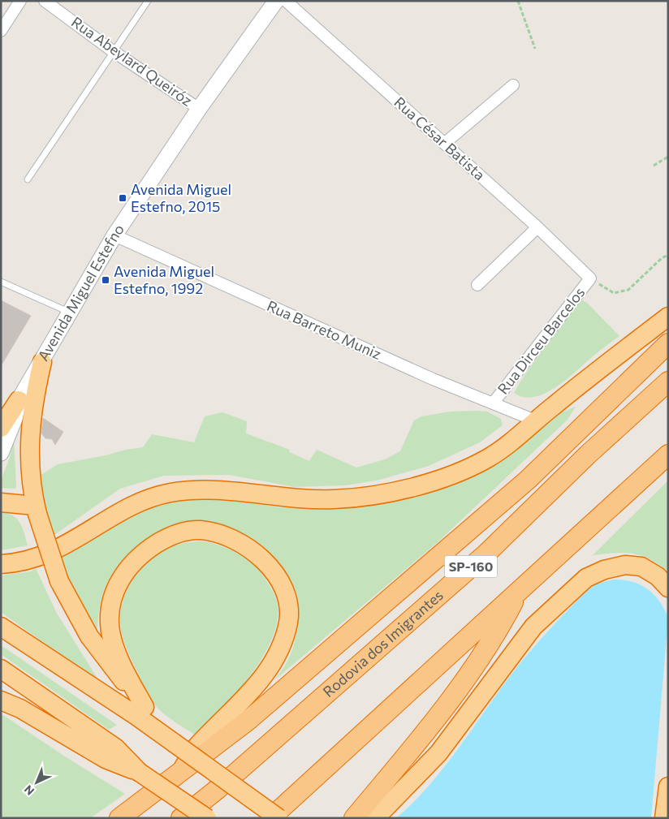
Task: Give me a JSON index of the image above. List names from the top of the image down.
{
  "streets": {
    "highway": ["SP-160", "Rodovia dos Imigrantes"],
    "main road": ["Avenida Miguel Estefno"],
    "street": [
      "Rua Abeylard Queiróz",
      "Rua César Batista",
      "Rua Barreto Muniz",
      "Rua Dirceu Barcelos"
    ]
  },
  "crossings": [
    ["Rua Abeylard Queiróz", "Avenida Miguel Estefno"],
    ["Rua César Batista", "Rua Dirceu Barcelos"],
    ["Avenida Miguel Estefno", "Rua Barreto Muniz"],
    ["Rua Barreto Muniz", "Rua Dirceu Barcelos"]
  ],
  "places": {
    "transit": ["Avenida Miguel Estefno, 2015", "Avenida Miguel Estefno, 1992"]
  },
  "north": "bottom left"
}
